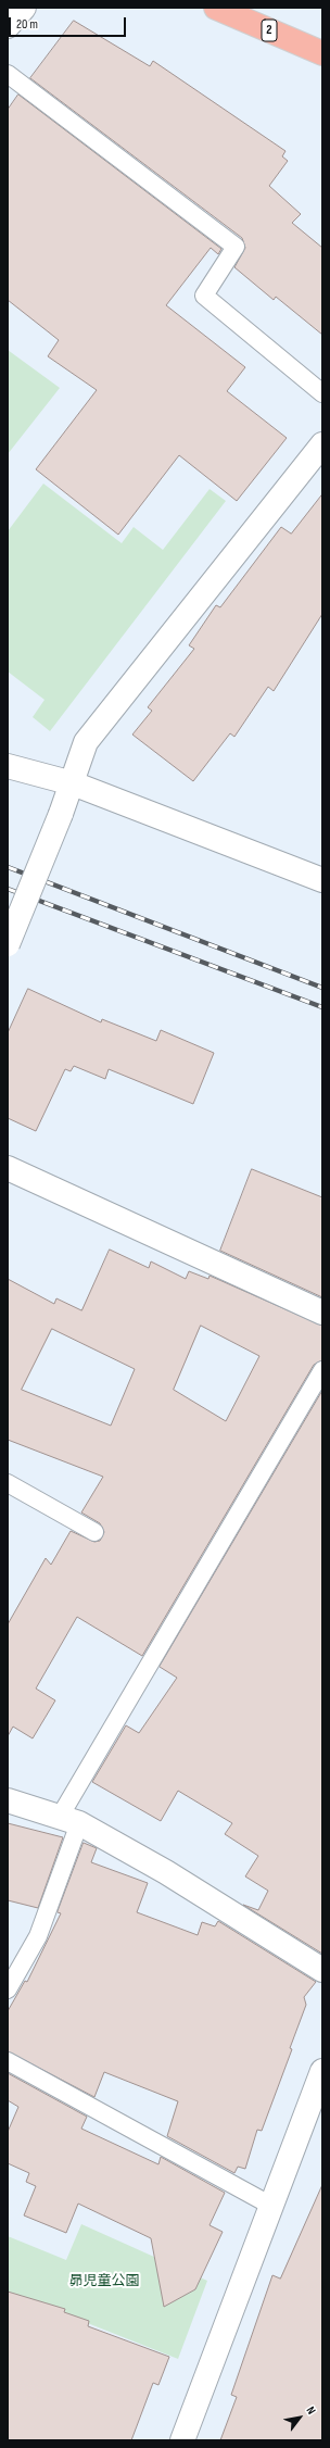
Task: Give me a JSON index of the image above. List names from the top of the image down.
{
  "streets": {
    "main road": ["2"]
  },
  "parks": ["昴児童公園"],
  "scale_bar": "20 m",
  "north": "top right"
}
